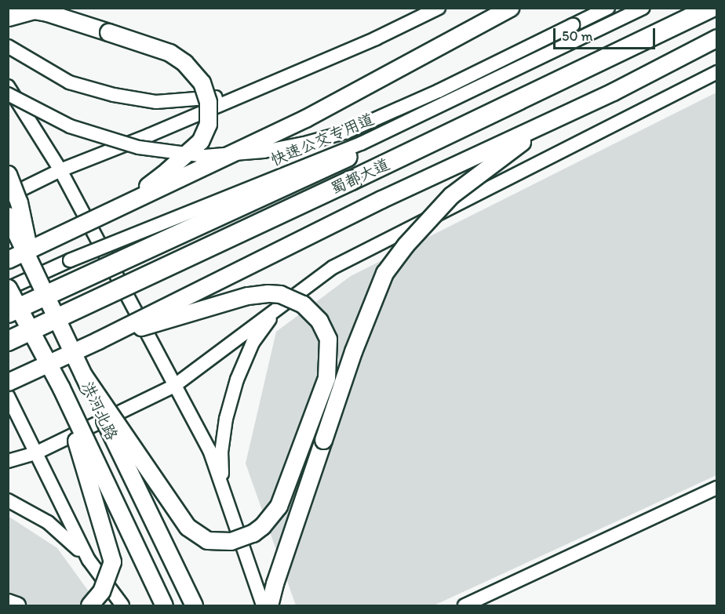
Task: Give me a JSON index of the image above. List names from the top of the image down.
{
  "streets": {
    "highway": ["蜀都大道"],
    "main road": ["洪河北路"],
    "street": ["快速公交专用道"]
  },
  "crossings": [
    ["快速公交专用道", "洪河北路"]
  ],
  "scale_bar": "50 m"
}
